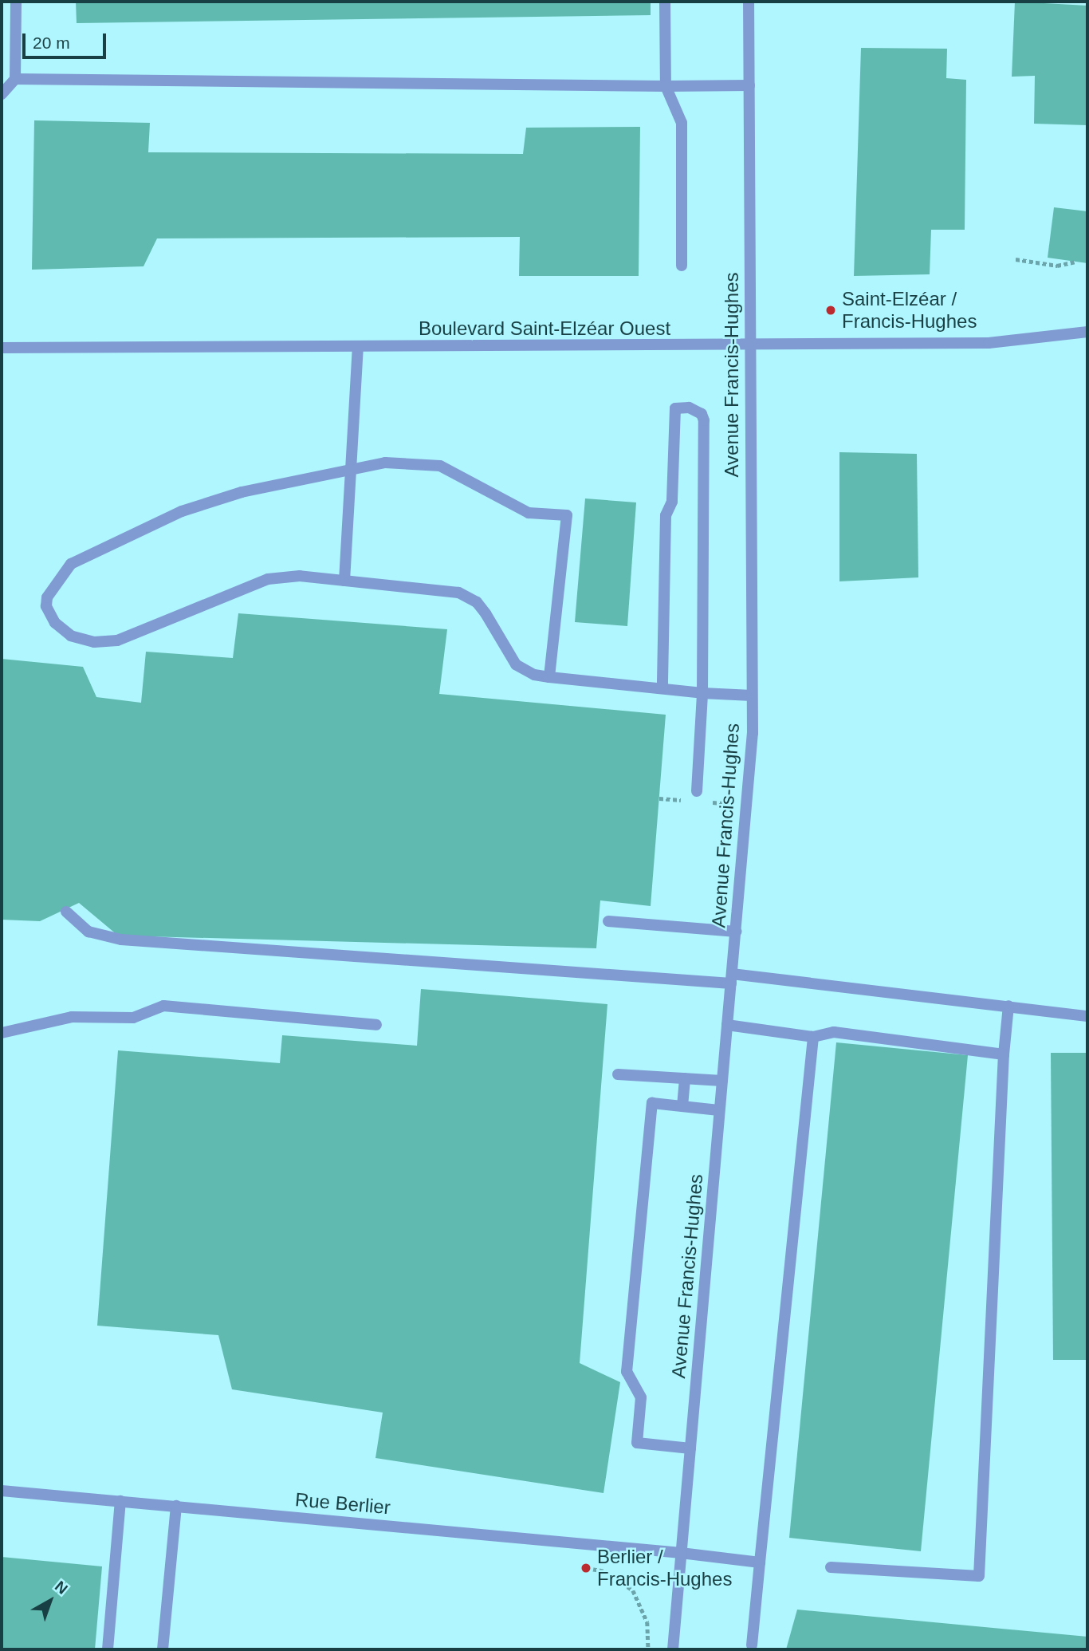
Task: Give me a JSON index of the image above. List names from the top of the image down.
{
  "streets": {
    "street": ["Boulevard Saint-Elzéar Ouest", "Avenue Francis-Hughes", "Rue Berlier"]
  },
  "crossings": [
    ["Boulevard Saint-Elzéar Ouest", "Avenue Francis-Hughes"],
    ["Avenue Francis-Hughes", "Rue Berlier"]
  ],
  "places": ["Saint-Elzéar / Francis-Hughes", "Berlier / Francis-Hughes"],
  "scale_bar": "20 m",
  "north": "top right"
}
